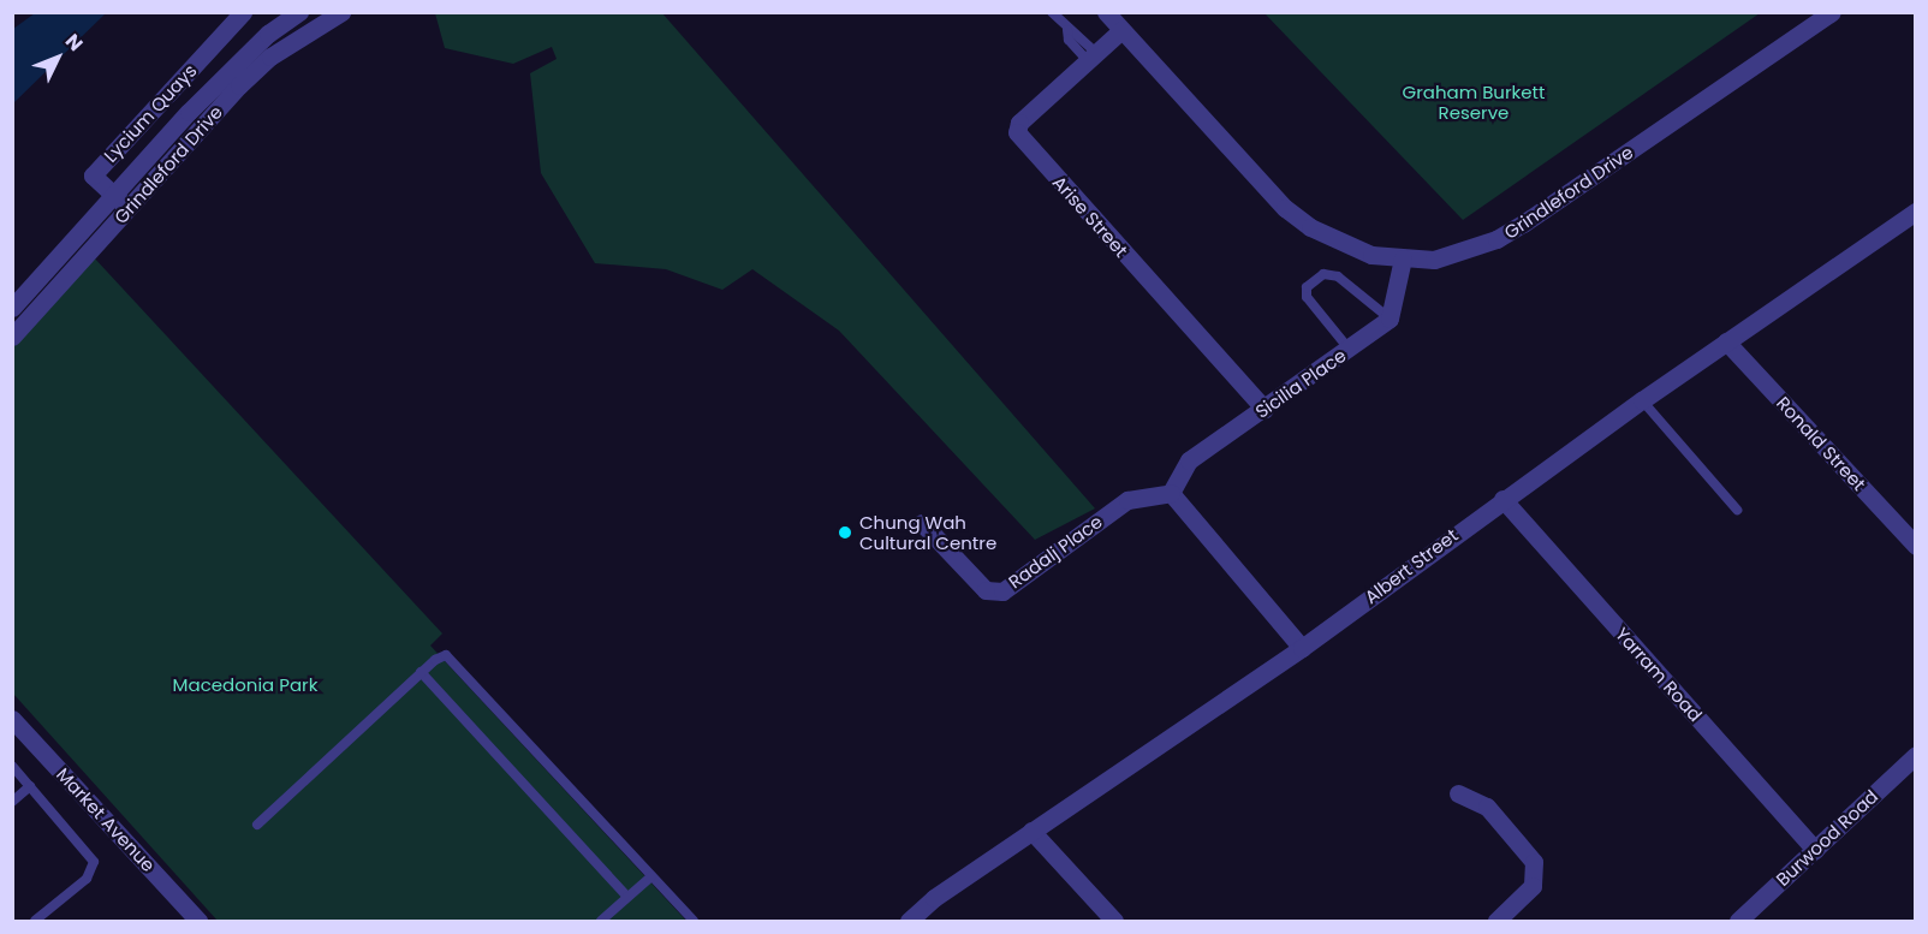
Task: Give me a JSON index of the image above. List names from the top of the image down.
{
  "streets": {
    "street": [
      "Lycium Quays",
      "Grindleford Drive",
      "Arise Street",
      "Sicilia Place",
      "Ronald Street",
      "Radalj Place",
      "Albert Street",
      "Yarram Road",
      "Market Avenue",
      "Burwood Road"
    ]
  },
  "crossings": [
    ["Lycium Quays", "Grindleford Drive"],
    ["Grindleford Drive", "Arise Street"],
    ["Arise Street", "Sicilia Place"],
    ["Sicilia Place", "Radalj Place"],
    ["Ronald Street", "Albert Street"],
    ["Albert Street", "Yarram Road"],
    ["Yarram Road", "Burwood Road"]
  ],
  "parks": ["Graham Burkett Reserve", "Macedonia Park"],
  "places": ["Chung Wah Cultural Centre"],
  "north": "top right"
}
